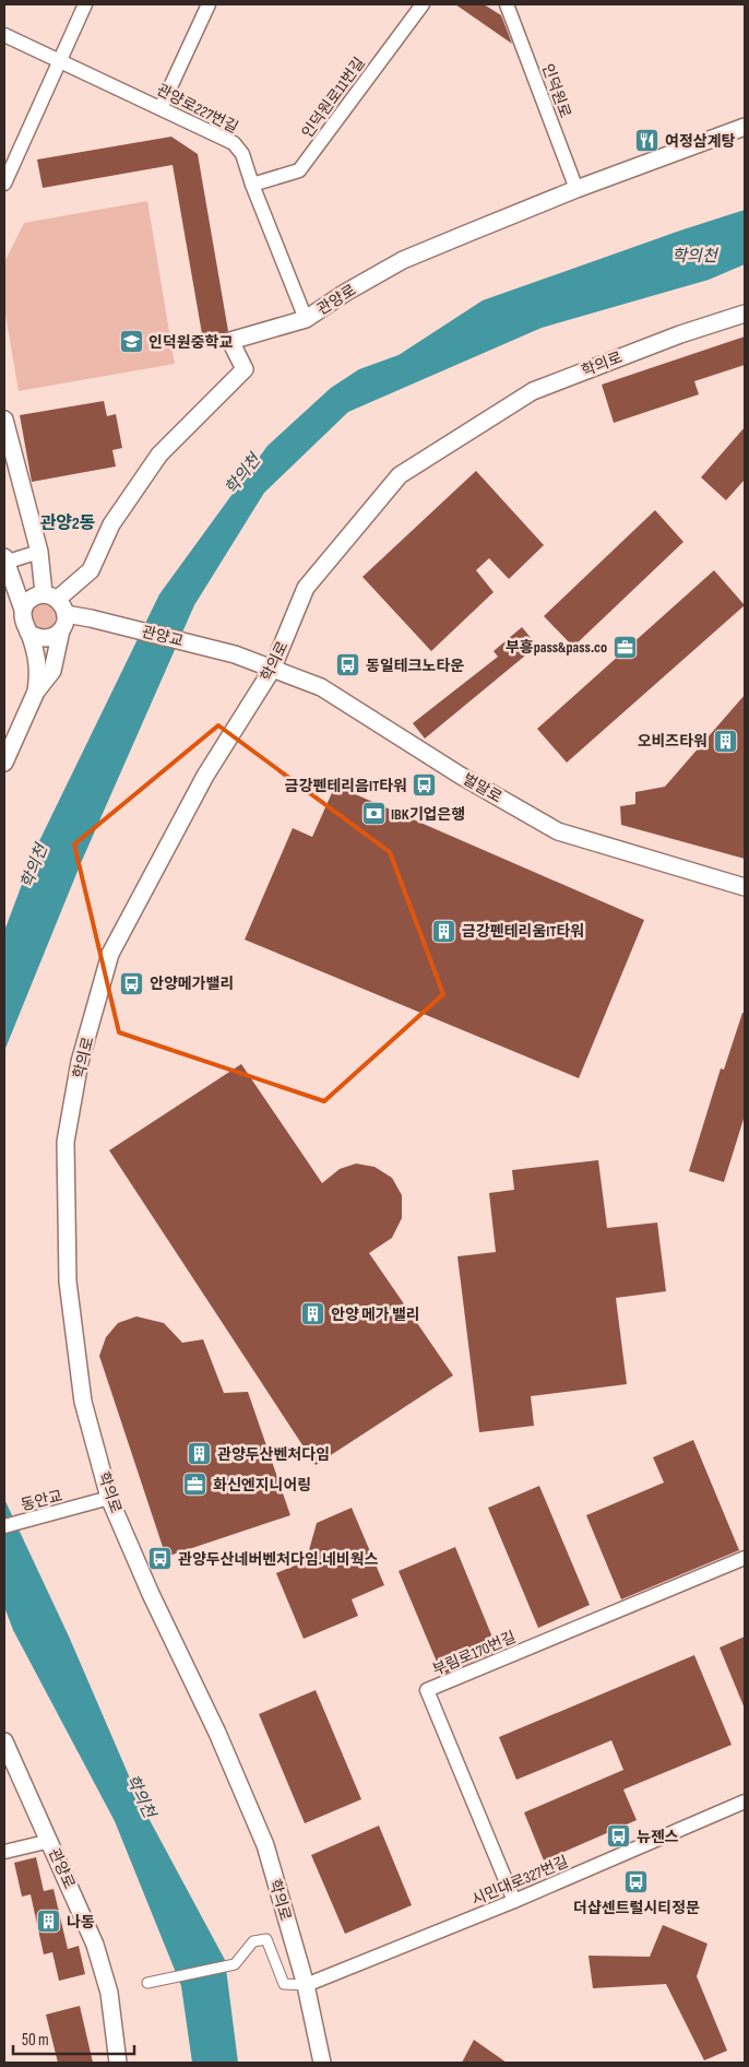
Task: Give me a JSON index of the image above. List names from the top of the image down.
{
  "streets": {
    "street": [
      "인덕원로",
      "인덕원로11번길",
      "관양로227번길",
      "관양로",
      "학의로",
      "관양교",
      "벌말로",
      "동안교",
      "부림로170번길",
      "시민대로327번길"
    ]
  },
  "crossings": [
    ["인덕원로", "관양로"],
    ["인덕원로11번길", "관양로227번길"],
    ["관양로227번길", "관양로"],
    ["관양로", "관양교"],
    ["학의로", "벌말로"],
    ["학의로", "동안교"],
    ["학의로", "시민대로327번길"],
    ["관양교", "벌말로"],
    ["부림로170번길", "시민대로327번길"]
  ],
  "districts": ["관양2동"],
  "water": ["학의천"],
  "places": {
    "restaurant": ["여정삼계탕"],
    "school or university": ["인덕원중학교"],
    "office": ["부흥pass&pass.co", "화신엔지니어링"],
    "bus stop": [
      "동일테크노타운",
      "금강펜테리음IT타워",
      "안양메가밸리",
      "관양두산네버벤처다임.네비웍스",
      "뉴젠스",
      "더샵센트럴시티정문"
    ],
    "building": [
      "오비즈타워",
      "금강펜테리움IT타워",
      "안양 메가 밸리",
      "관양두산벤처다임",
      "나동"
    ],
    "bank": ["IBK기업은행"]
  },
  "scale_bar": "50 m"
}
